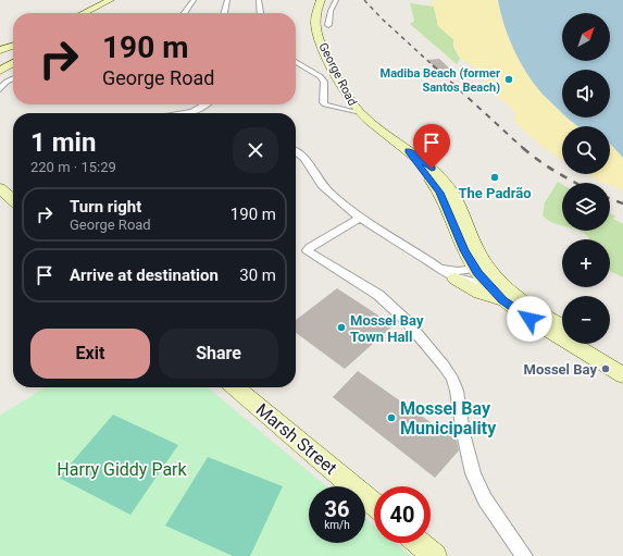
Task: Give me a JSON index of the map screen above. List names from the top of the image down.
{
  "streets": {
    "street": ["George Road", "Marsh Street"]
  },
  "parks": ["Harry Giddy Park"],
  "places": [
    "Madiba Beach (former Santos Beach)",
    "The Padrão",
    "Mossel Bay Town Hall",
    "Mossel Bay",
    "Mossel Bay Municipality"
  ],
  "north": "top right",
  "page": {
    "map_buttons": ["+", "−"],
    "turn": ["190 m", "George Road"],
    "heading": ["1 min", "220 m · 15:29"],
    "list": [
      {
        "name": "Turn right",
        "note": "George Road",
        "value": "190 m"
      },
      {
        "name": "Arrive at destination",
        "value": "30 m"
      }
    ],
    "buttons": ["Exit", "Share"],
    "speed": "36 km/h",
    "limit": "40"
  }
}
